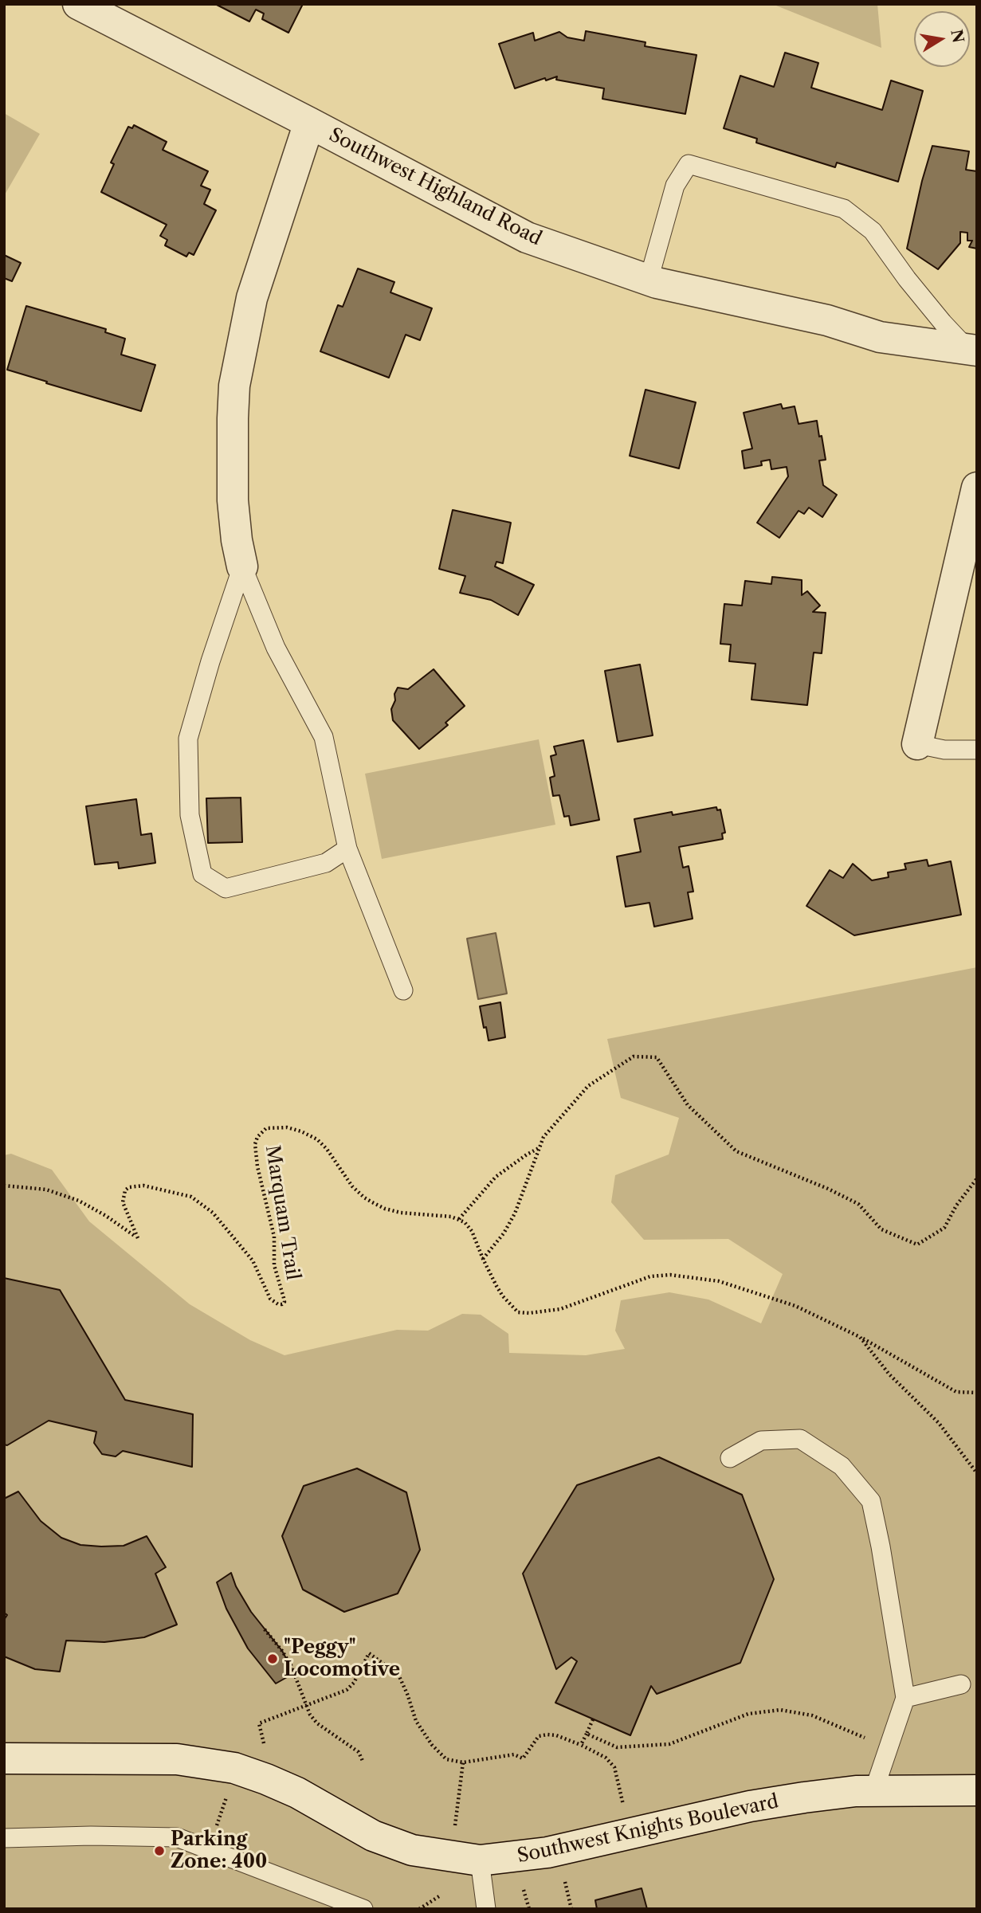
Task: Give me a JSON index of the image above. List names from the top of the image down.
{
  "streets": {
    "street": ["Southwest Highland Road", "Southwest Knights Boulevard"],
    "path": ["Marquam Trail"]
  },
  "places": ["\"Peggy\" Locomotive", "Parking Zone: 400"],
  "north": "right"
}
